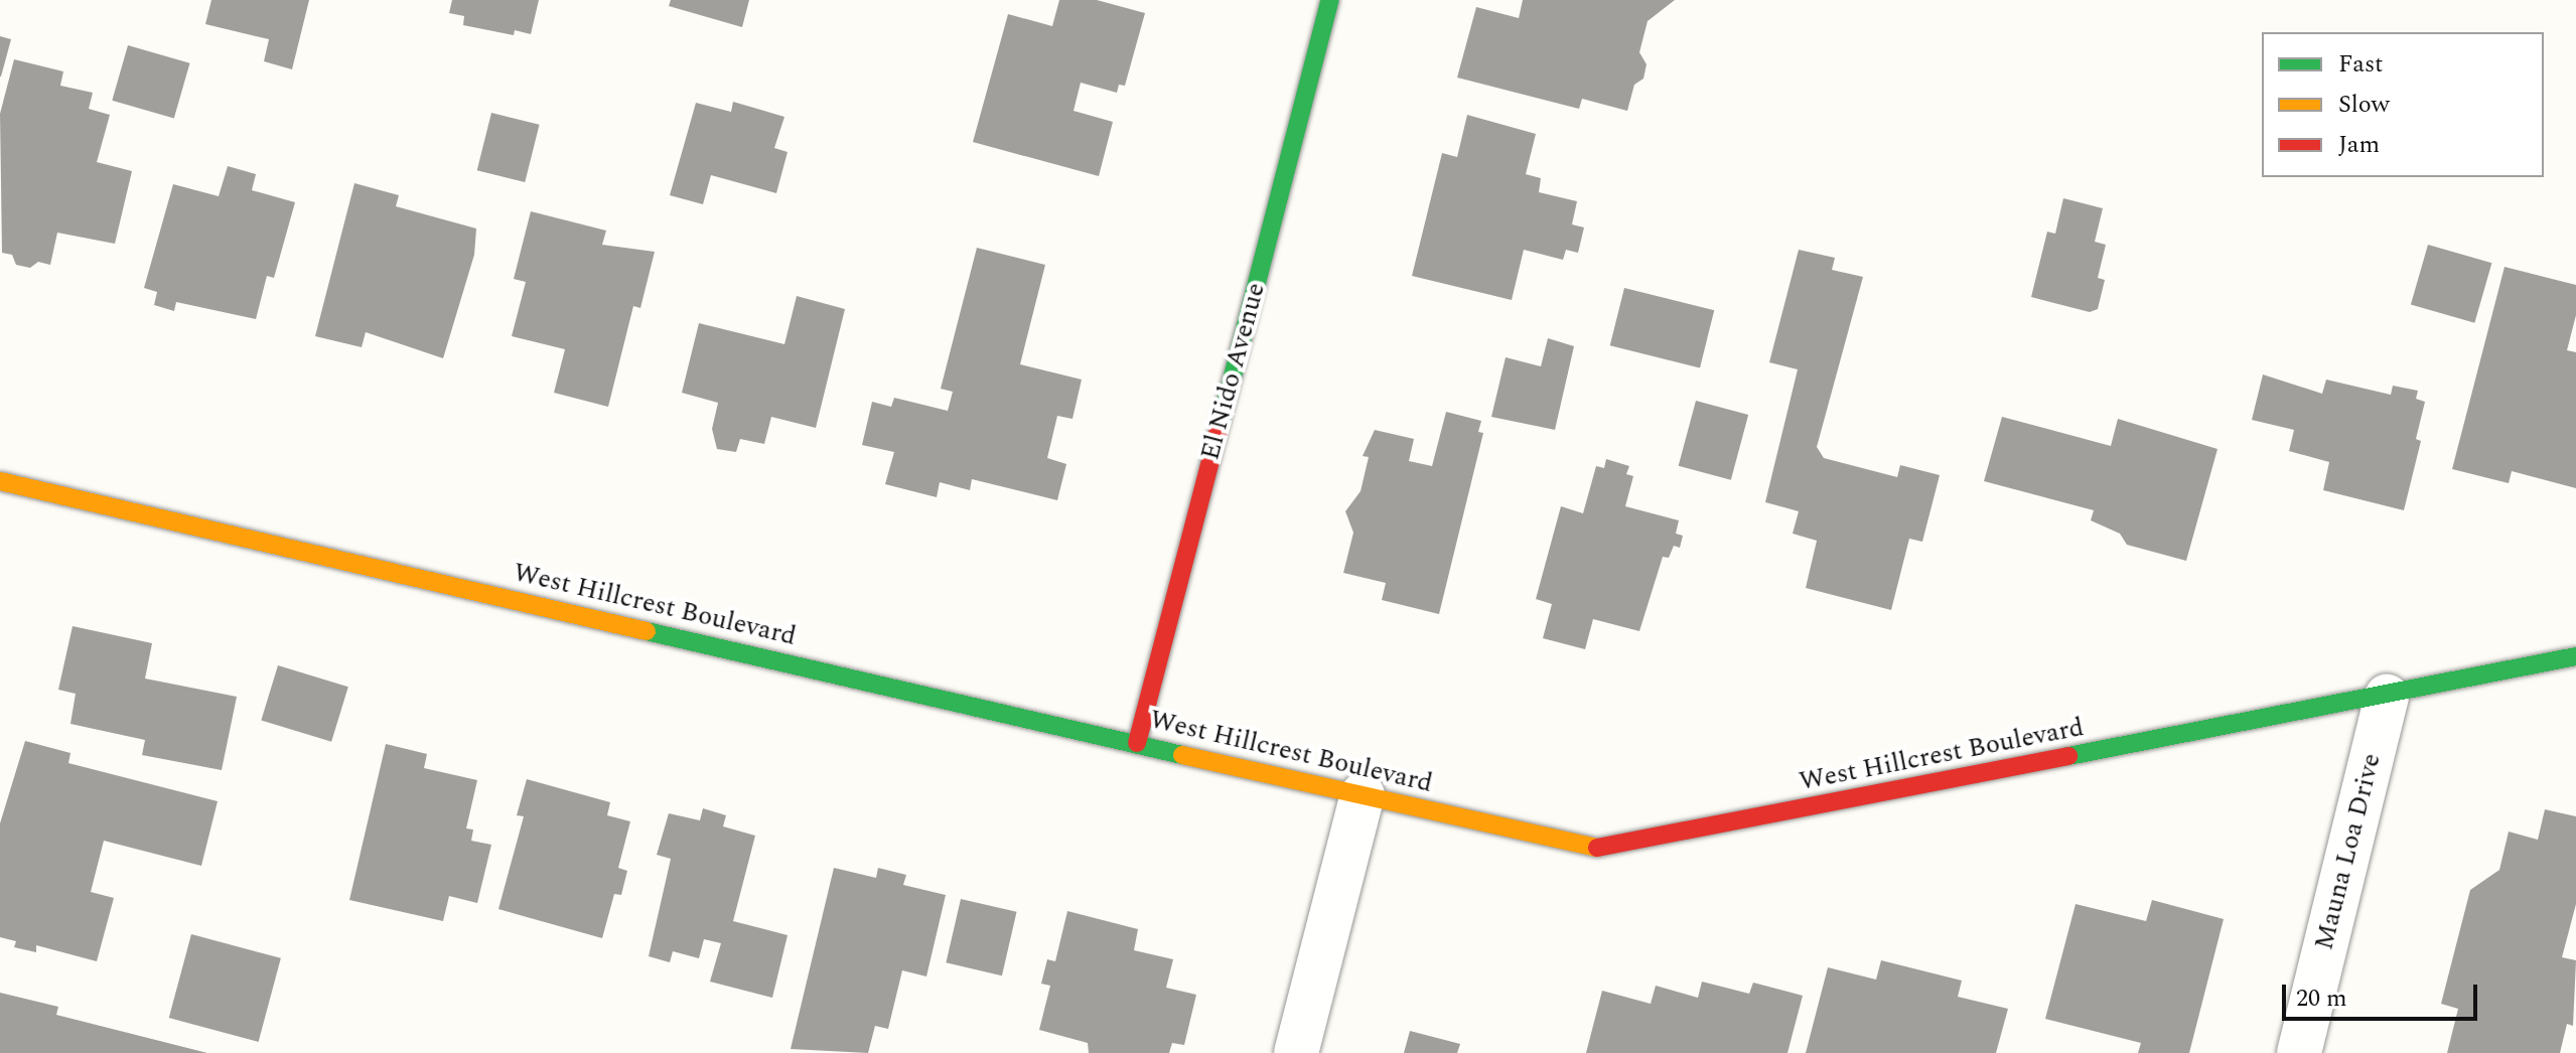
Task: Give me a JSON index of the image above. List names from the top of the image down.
{
  "streets": {
    "street": ["El Nido Avenue", "West Hillcrest Boulevard", "Mauna Loa Drive"]
  },
  "crossings": [
    ["El Nido Avenue", "West Hillcrest Boulevard"],
    ["West Hillcrest Boulevard", "Mauna Loa Drive"]
  ],
  "legend": ["Fast", "Slow", "Jam"],
  "scale_bar": "20 m"
}
